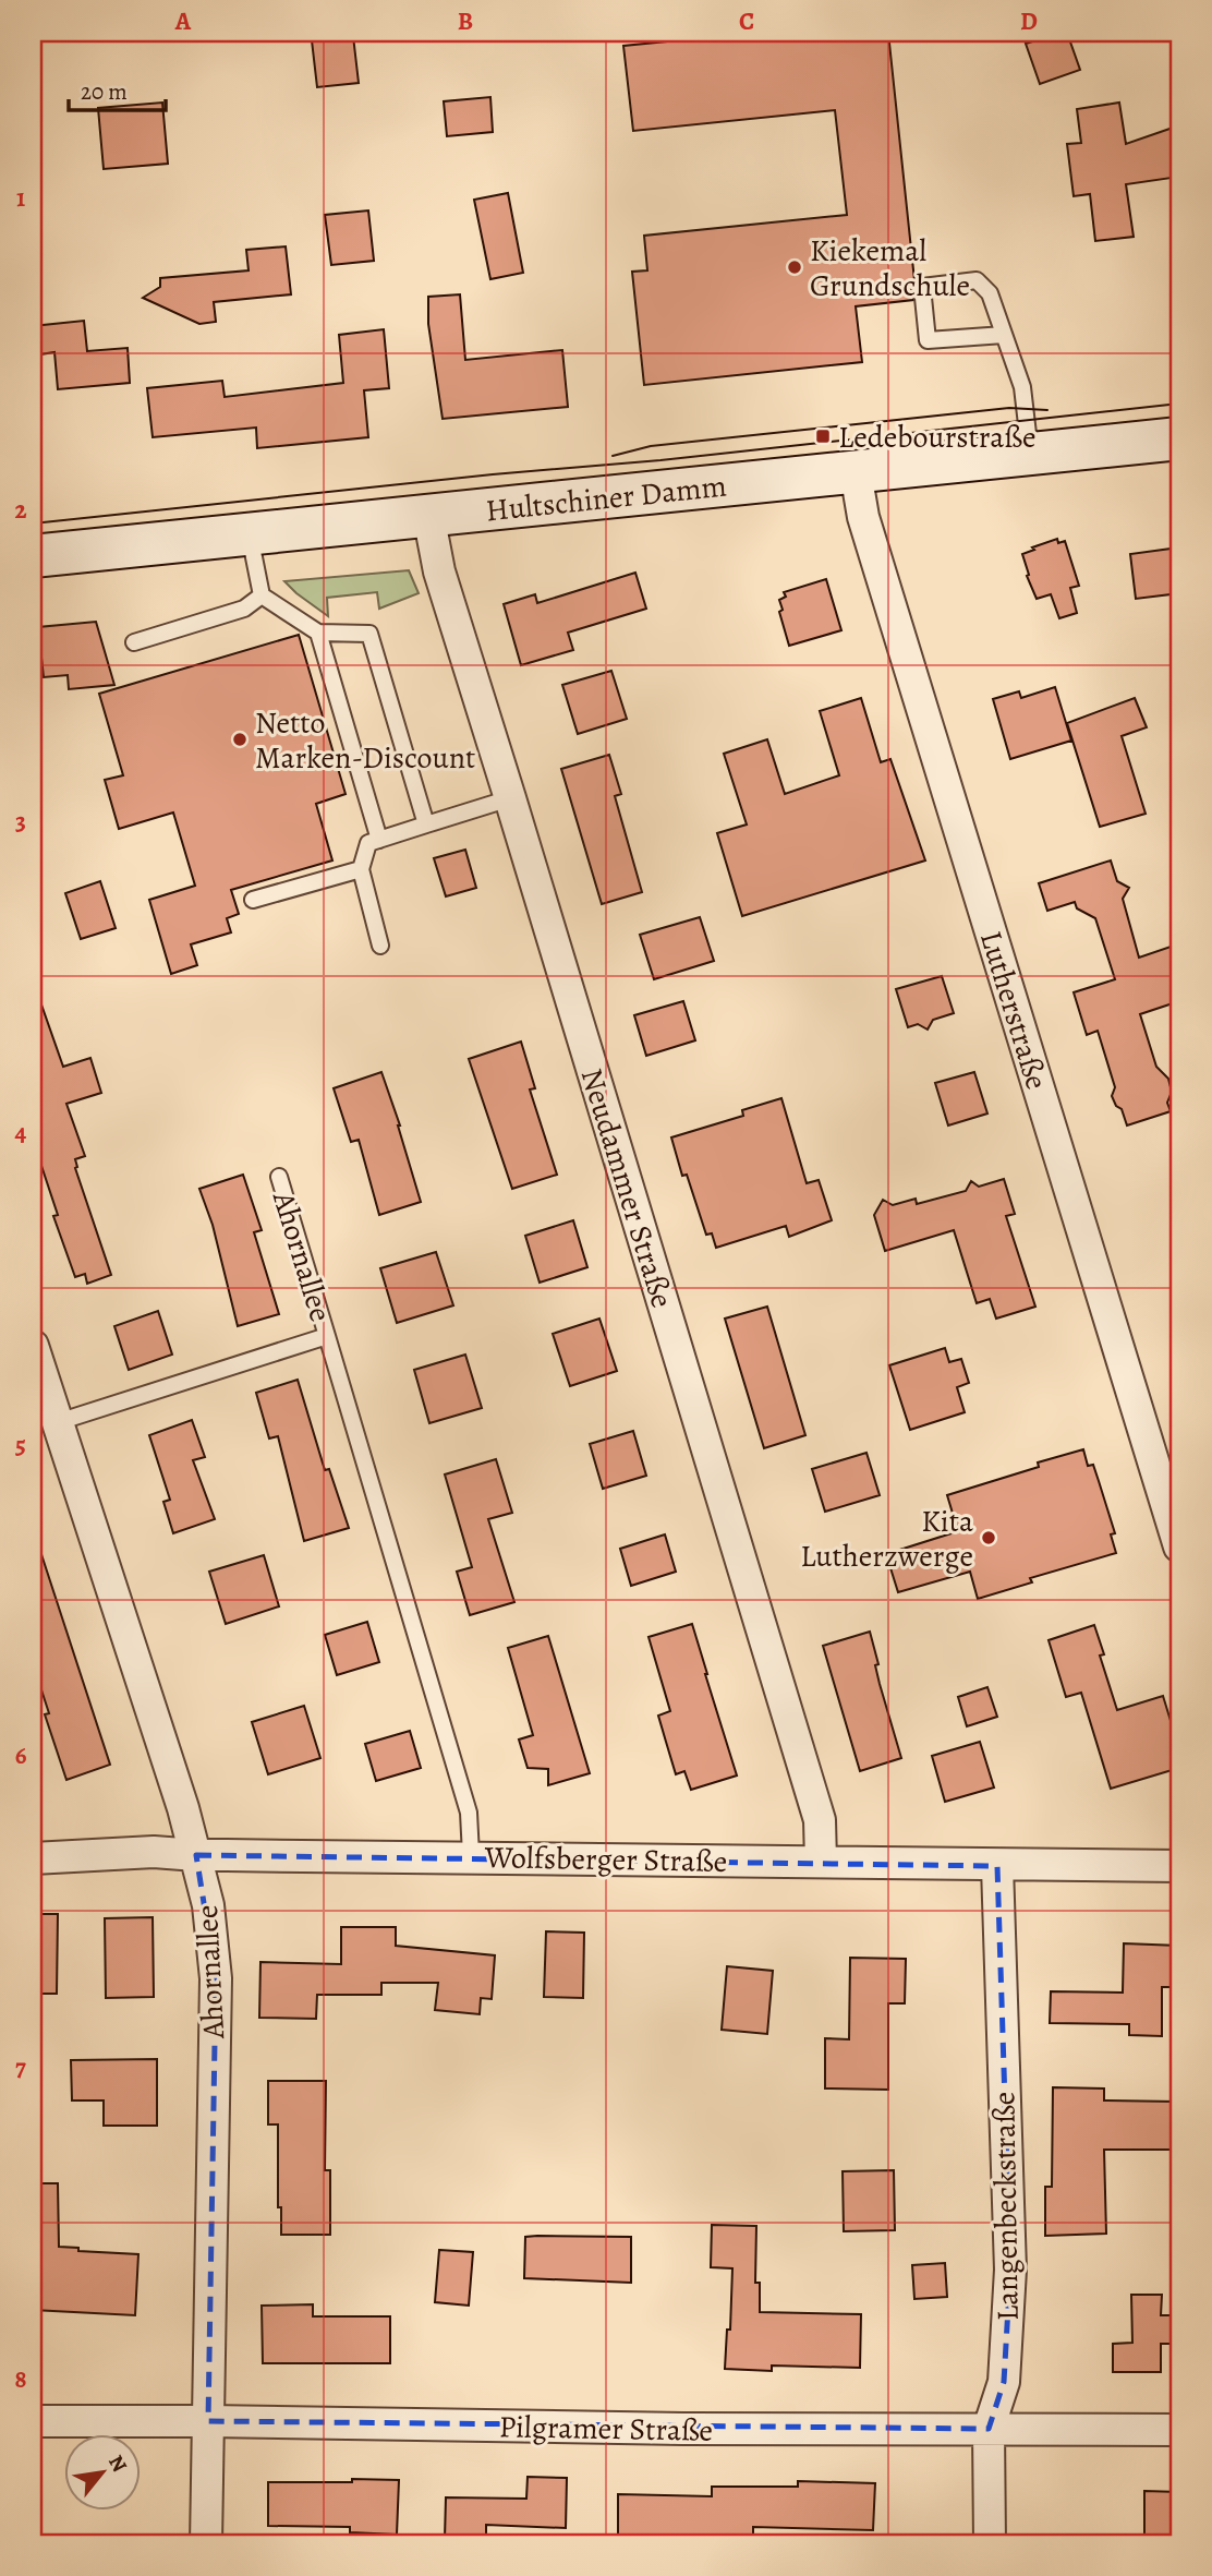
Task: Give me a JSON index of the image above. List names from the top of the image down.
{
  "streets": {
    "main road": ["Hultschiner Damm"],
    "street": [
      "Lutherstraße",
      "Neudammer Straße",
      "Ahornallee",
      "Wolfsberger Straße",
      "Langenbeckstraße",
      "Pilgramer Straße"
    ]
  },
  "crossings": [
    ["Hultschiner Damm", "Lutherstraße"],
    ["Hultschiner Damm", "Neudammer Straße"],
    ["Neudammer Straße", "Wolfsberger Straße"],
    ["Ahornallee", "Wolfsberger Straße"],
    ["Ahornallee", "Pilgramer Straße"],
    ["Wolfsberger Straße", "Langenbeckstraße"],
    ["Langenbeckstraße", "Pilgramer Straße"]
  ],
  "places": {
    "other": ["Kiekemal Grundschule", "Netto Marken-Discount", "Kita Lutherzwerge"],
    "transit": ["Ledebourstraße"]
  },
  "scale_bar": "20 m",
  "north": "top right",
  "grid": {
    "columns": [
      "A",
      "B",
      "C",
      "D"
    ],
    "rows": [
      "1",
      "2",
      "3",
      "4",
      "5",
      "6",
      "7",
      "8"
    ]
  }
}
